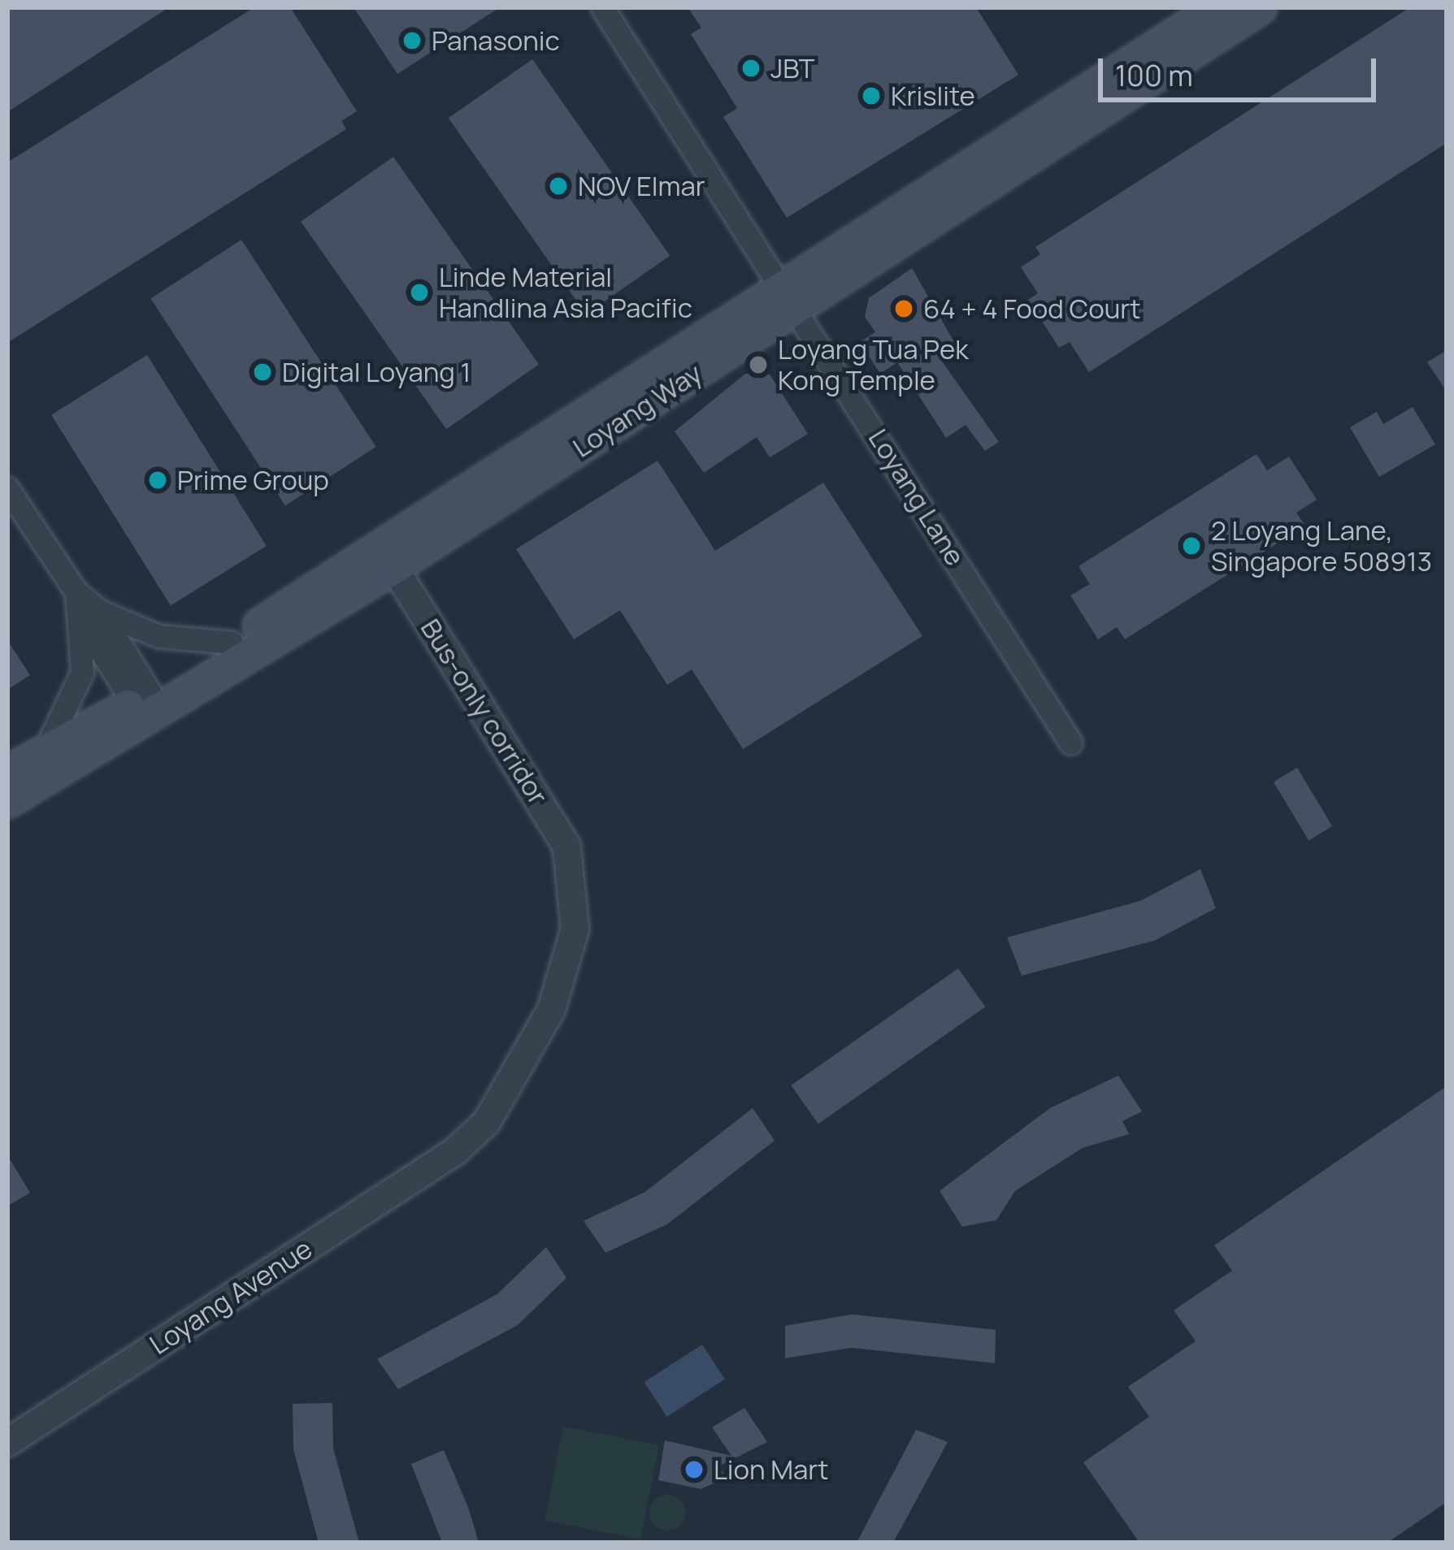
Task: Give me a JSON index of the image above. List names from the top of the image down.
{
  "streets": {
    "main road": ["Loyang Way"],
    "street": ["Loyang Lane", "Bus-only corridor", "Loyang Avenue"]
  },
  "crossings": [
    ["Loyang Way", "Loyang Lane"],
    ["Loyang Way", "Bus-only corridor"],
    ["Bus-only corridor", "Loyang Avenue"]
  ],
  "places": [
    "Panasonic",
    "JBT",
    "Krislite",
    "NOV Elmar",
    "Linde Material Handlina Asia Pacific",
    "64 + 4 Food Court",
    "Loyang Tua Pek Kong Temple",
    "Digital Loyang 1",
    "Prime Group",
    "2 Loyang Lane, Singapore 508913",
    "Lion Mart"
  ],
  "scale_bar": "100 m"
}
